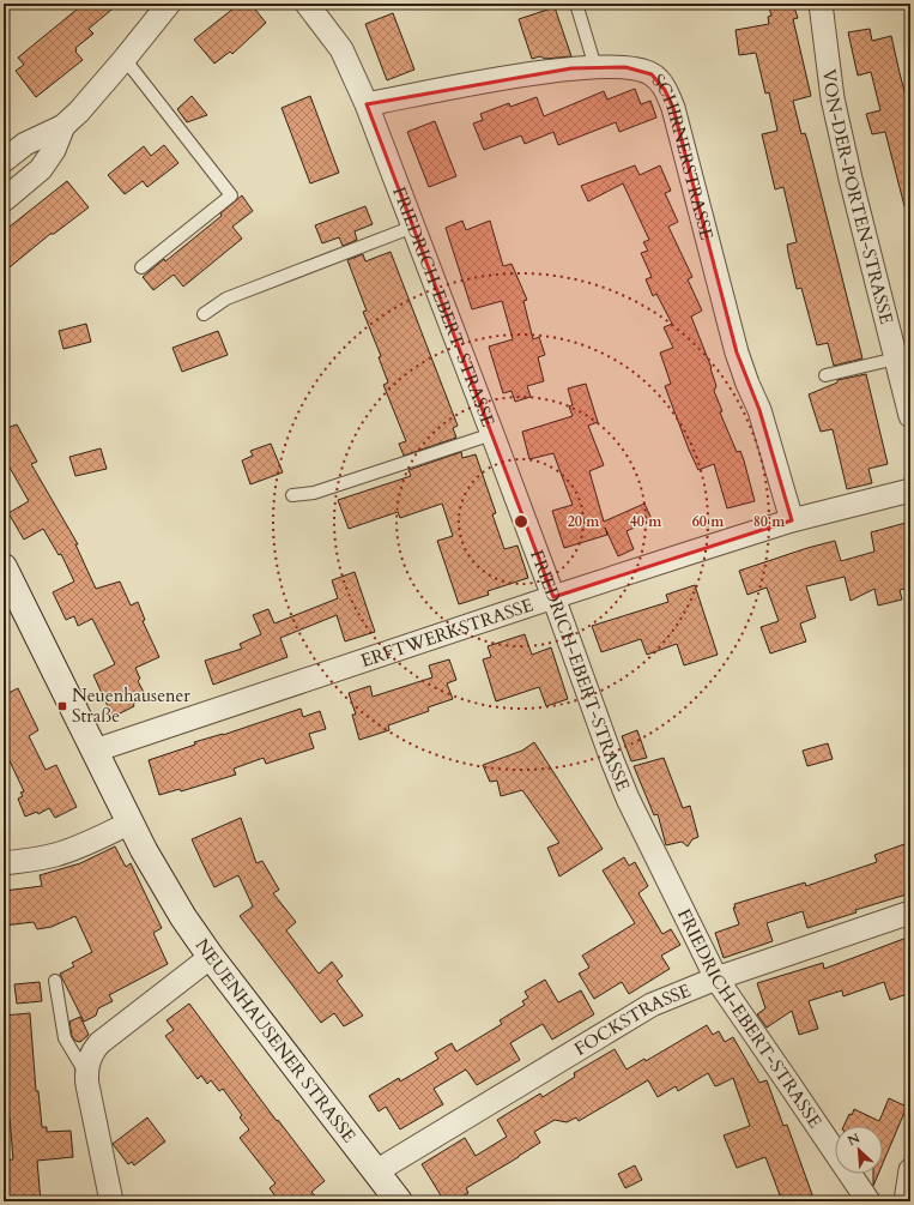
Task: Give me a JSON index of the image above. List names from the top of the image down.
{
  "streets": {
    "main road": ["NEUENHAUSENER STRASSE"],
    "street": [
      "SCHIRNERSTRASSE",
      "VON-DER-PORTEN-STRASSE",
      "FRIEDRICH-EBERT-STRASSE",
      "ERFTWERKSTRASSE",
      "FOCKSTRASSE"
    ]
  },
  "crossings": [
    ["SCHIRNERSTRASSE", "FRIEDRICH-EBERT-STRASSE"],
    ["SCHIRNERSTRASSE", "ERFTWERKSTRASSE"],
    ["FRIEDRICH-EBERT-STRASSE", "ERFTWERKSTRASSE"],
    ["FRIEDRICH-EBERT-STRASSE", "FOCKSTRASSE"],
    ["ERFTWERKSTRASSE", "NEUENHAUSENER STRASSE"],
    ["FOCKSTRASSE", "NEUENHAUSENER STRASSE"]
  ],
  "places": {
    "transit": ["Neuenhausener Straße"]
  },
  "north": "top left",
  "rings": [
    "20 m",
    "40 m",
    "60 m",
    "80 m"
  ]
}
